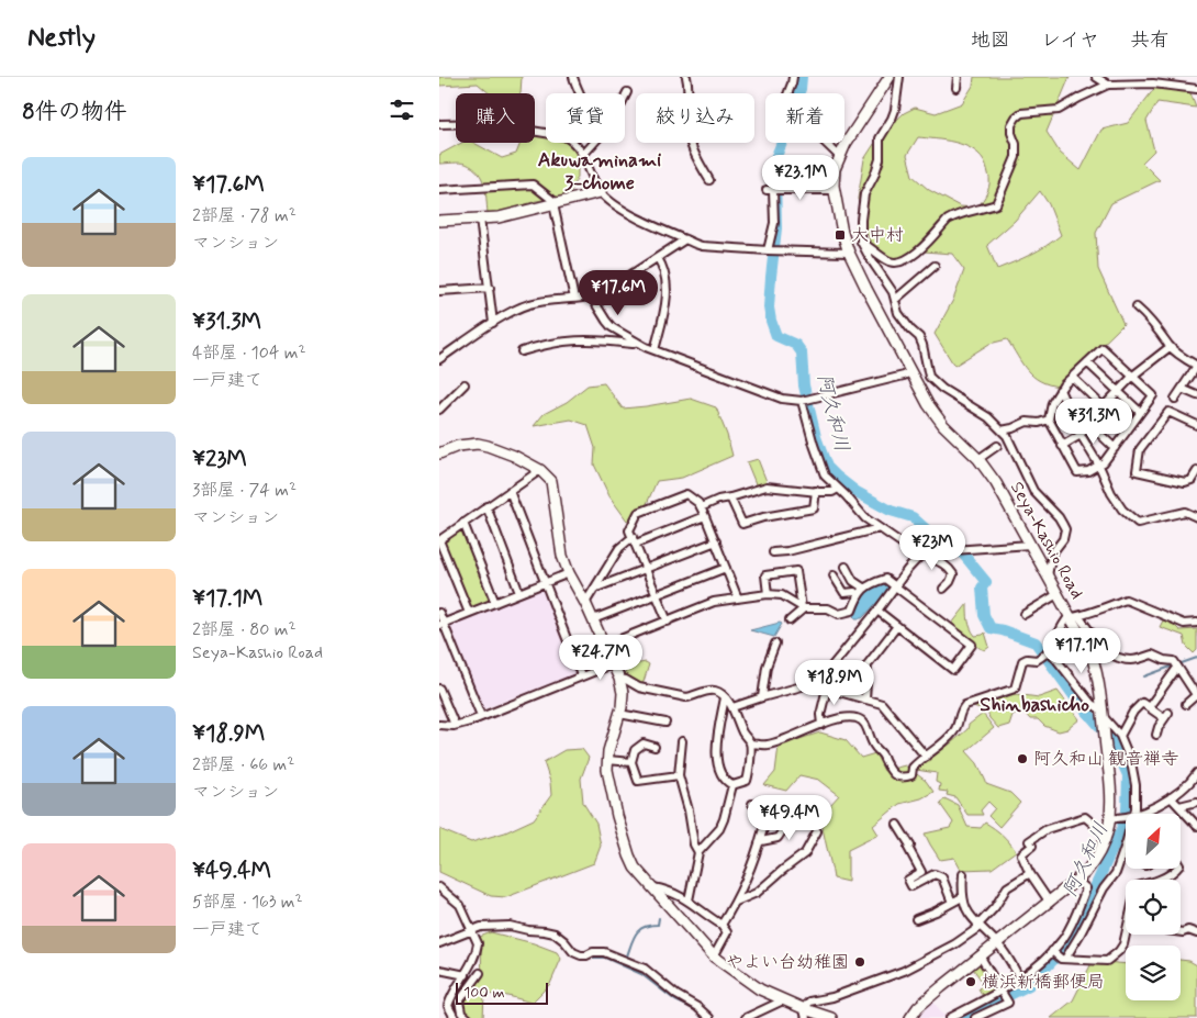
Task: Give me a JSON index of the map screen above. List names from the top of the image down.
{
  "streets": {
    "main road": ["Seya-Kashio Road"]
  },
  "districts": ["Akuwaminami 3-chome", "Shinbashicho"],
  "water": ["阿久和川"],
  "places": {
    "transit": ["大中村"],
    "other": ["阿久和山 観音禅寺", "やよい台幼稚園", "横浜新橋郵便局"]
  },
  "scale_bar": "100 m",
  "north": "top right",
  "page": {
    "header": "Nestly",
    "nav": ["地図", "レイヤ", "共有"],
    "heading": "8件の物件",
    "chip": [
      "購入",
      "賃貸",
      "絞り込み",
      "新着"
    ],
    "list": [
      {
        "name": "¥17.6M",
        "note": "2部屋 · 78 m² · マンション"
      },
      {
        "name": "¥31.3M",
        "note": "4部屋 · 104 m² · 一戸建て"
      },
      {
        "name": "¥23M",
        "note": "3部屋 · 74 m² · マンション"
      },
      {
        "name": "¥17.1M",
        "note": "2部屋 · 80 m² · Seya-Kashio Road"
      },
      {
        "name": "¥18.9M",
        "note": "2部屋 · 66 m² · マンション"
      },
      {
        "name": "¥49.4M",
        "note": "5部屋 · 163 m² · 一戸建て"
      }
    ],
    "price": [
      "¥23.1M",
      "¥17.6M",
      "¥31.3M",
      "¥23M",
      "¥17.1M",
      "¥24.7M",
      "¥18.9M",
      "¥49.4M"
    ],
    "scale": "100 m"
  }
}
